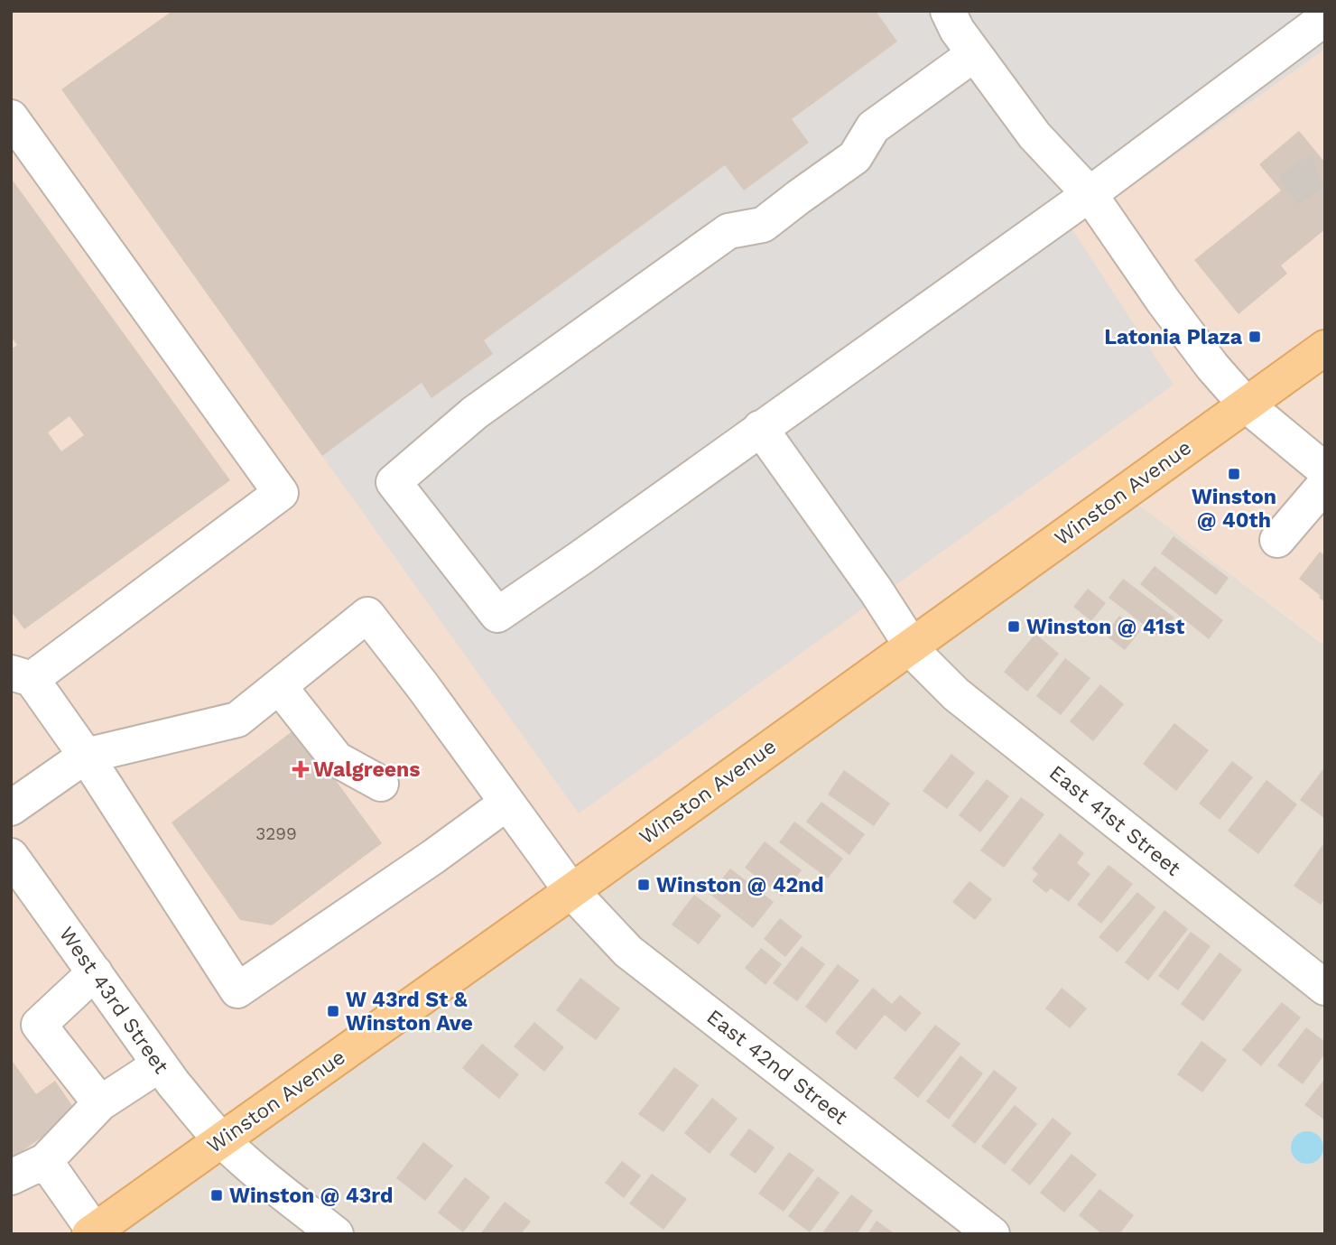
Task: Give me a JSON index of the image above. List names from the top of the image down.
{
  "streets": {
    "main road": ["Winston Avenue"],
    "street": ["East 41st Street", "West 43rd Street", "East 42nd Street"]
  },
  "crossings": [
    ["Winston Avenue", "East 41st Street"],
    ["Winston Avenue", "West 43rd Street"],
    ["Winston Avenue", "East 42nd Street"]
  ],
  "places": {
    "transit": [
      "Latonia Plaza",
      "Winston @ 40th",
      "Winston @ 41st",
      "Winston @ 42nd",
      "W 43rd St & Winston Ave",
      "Winston @ 43rd"
    ],
    "health": ["Walgreens"]
  },
  "house_numbers": ["3299"]
}
